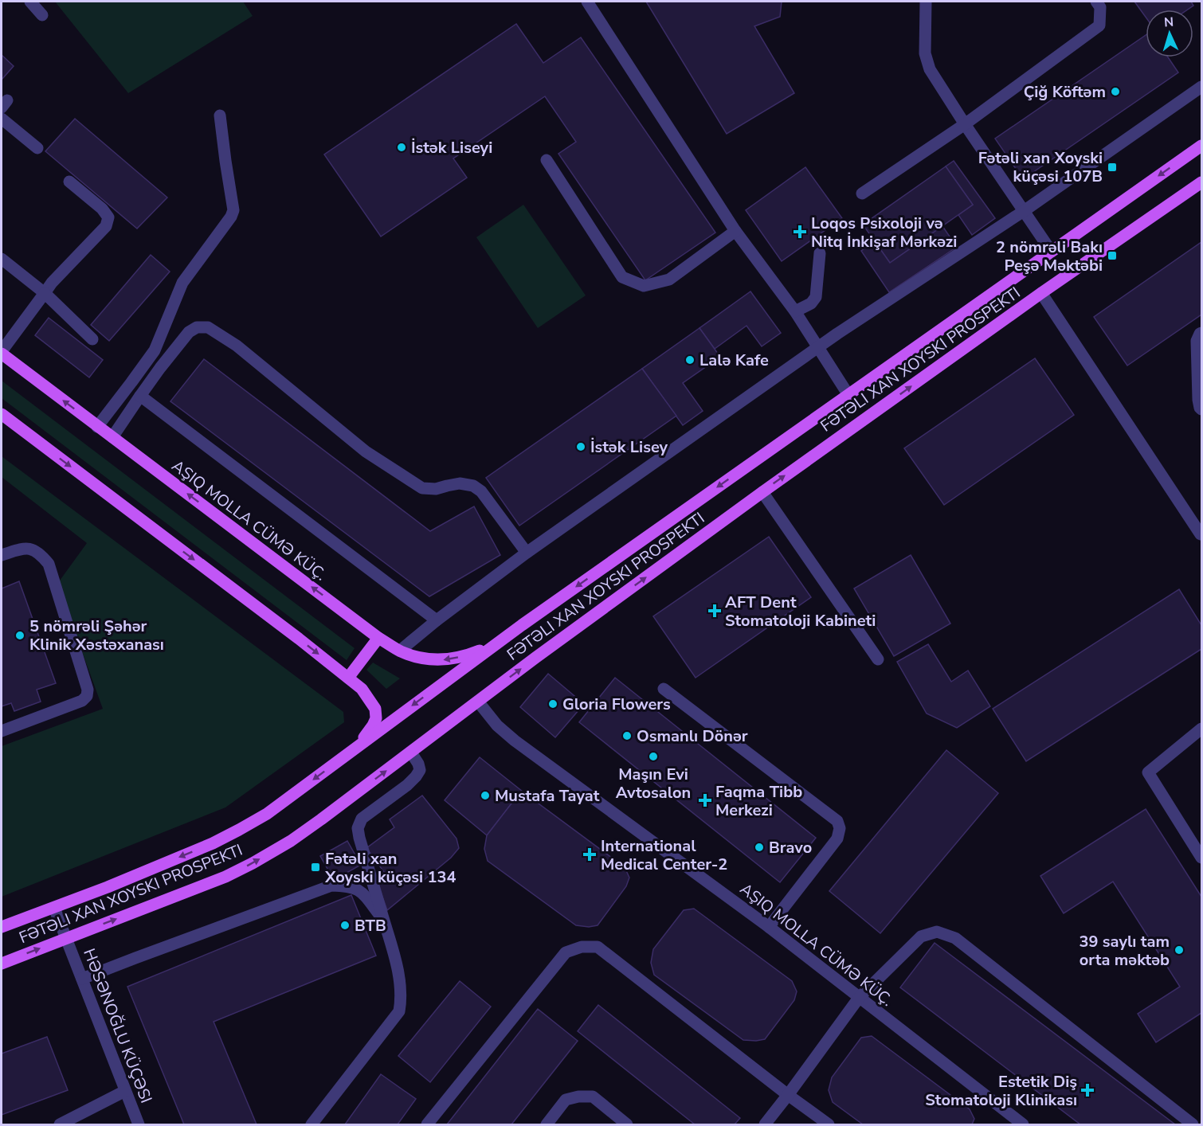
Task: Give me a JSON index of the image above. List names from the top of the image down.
{
  "streets": {
    "main road": ["FƏTƏLI XAN XOYSKI PROSPEKTI"],
    "street": ["HƏSƏNOĞLU KÜÇƏSI"]
  },
  "crossings": [
    ["FƏTƏLI XAN XOYSKI PROSPEKTI", "HƏSƏNOĞLU KÜÇƏSI"]
  ],
  "places": {
    "other": [
      "Çiğ Köftəm",
      "İstək Liseyi",
      "Lalə Kafe",
      "İstək Lisey",
      "5 nömrəli Şəhər Klinik Xəstəxanası",
      "Gloria Flowers",
      "Osmanlı Dönər",
      "Maşın Evi Avtosalon",
      "Mustafa Tayat",
      "Bravo",
      "BTB",
      "39 saylı tam orta məktəb"
    ],
    "transit": ["Fətəli xan Xoyski küçəsi 107B", "2 nömrəli Bakı Peşə Məktəbi", "Fətəli xan Xoyski küçəsi 134"],
    "health": [
      "Loqos Psixoloji və Nitq İnkişaf Mərkəzi",
      "AFT Dent Stomatoloji Kabineti",
      "Faqma Tibb Merkezi",
      "International Medical Center-2",
      "Estetik Diş Stomatoloji Klinikası"
    ]
  },
  "north": "top"
}
